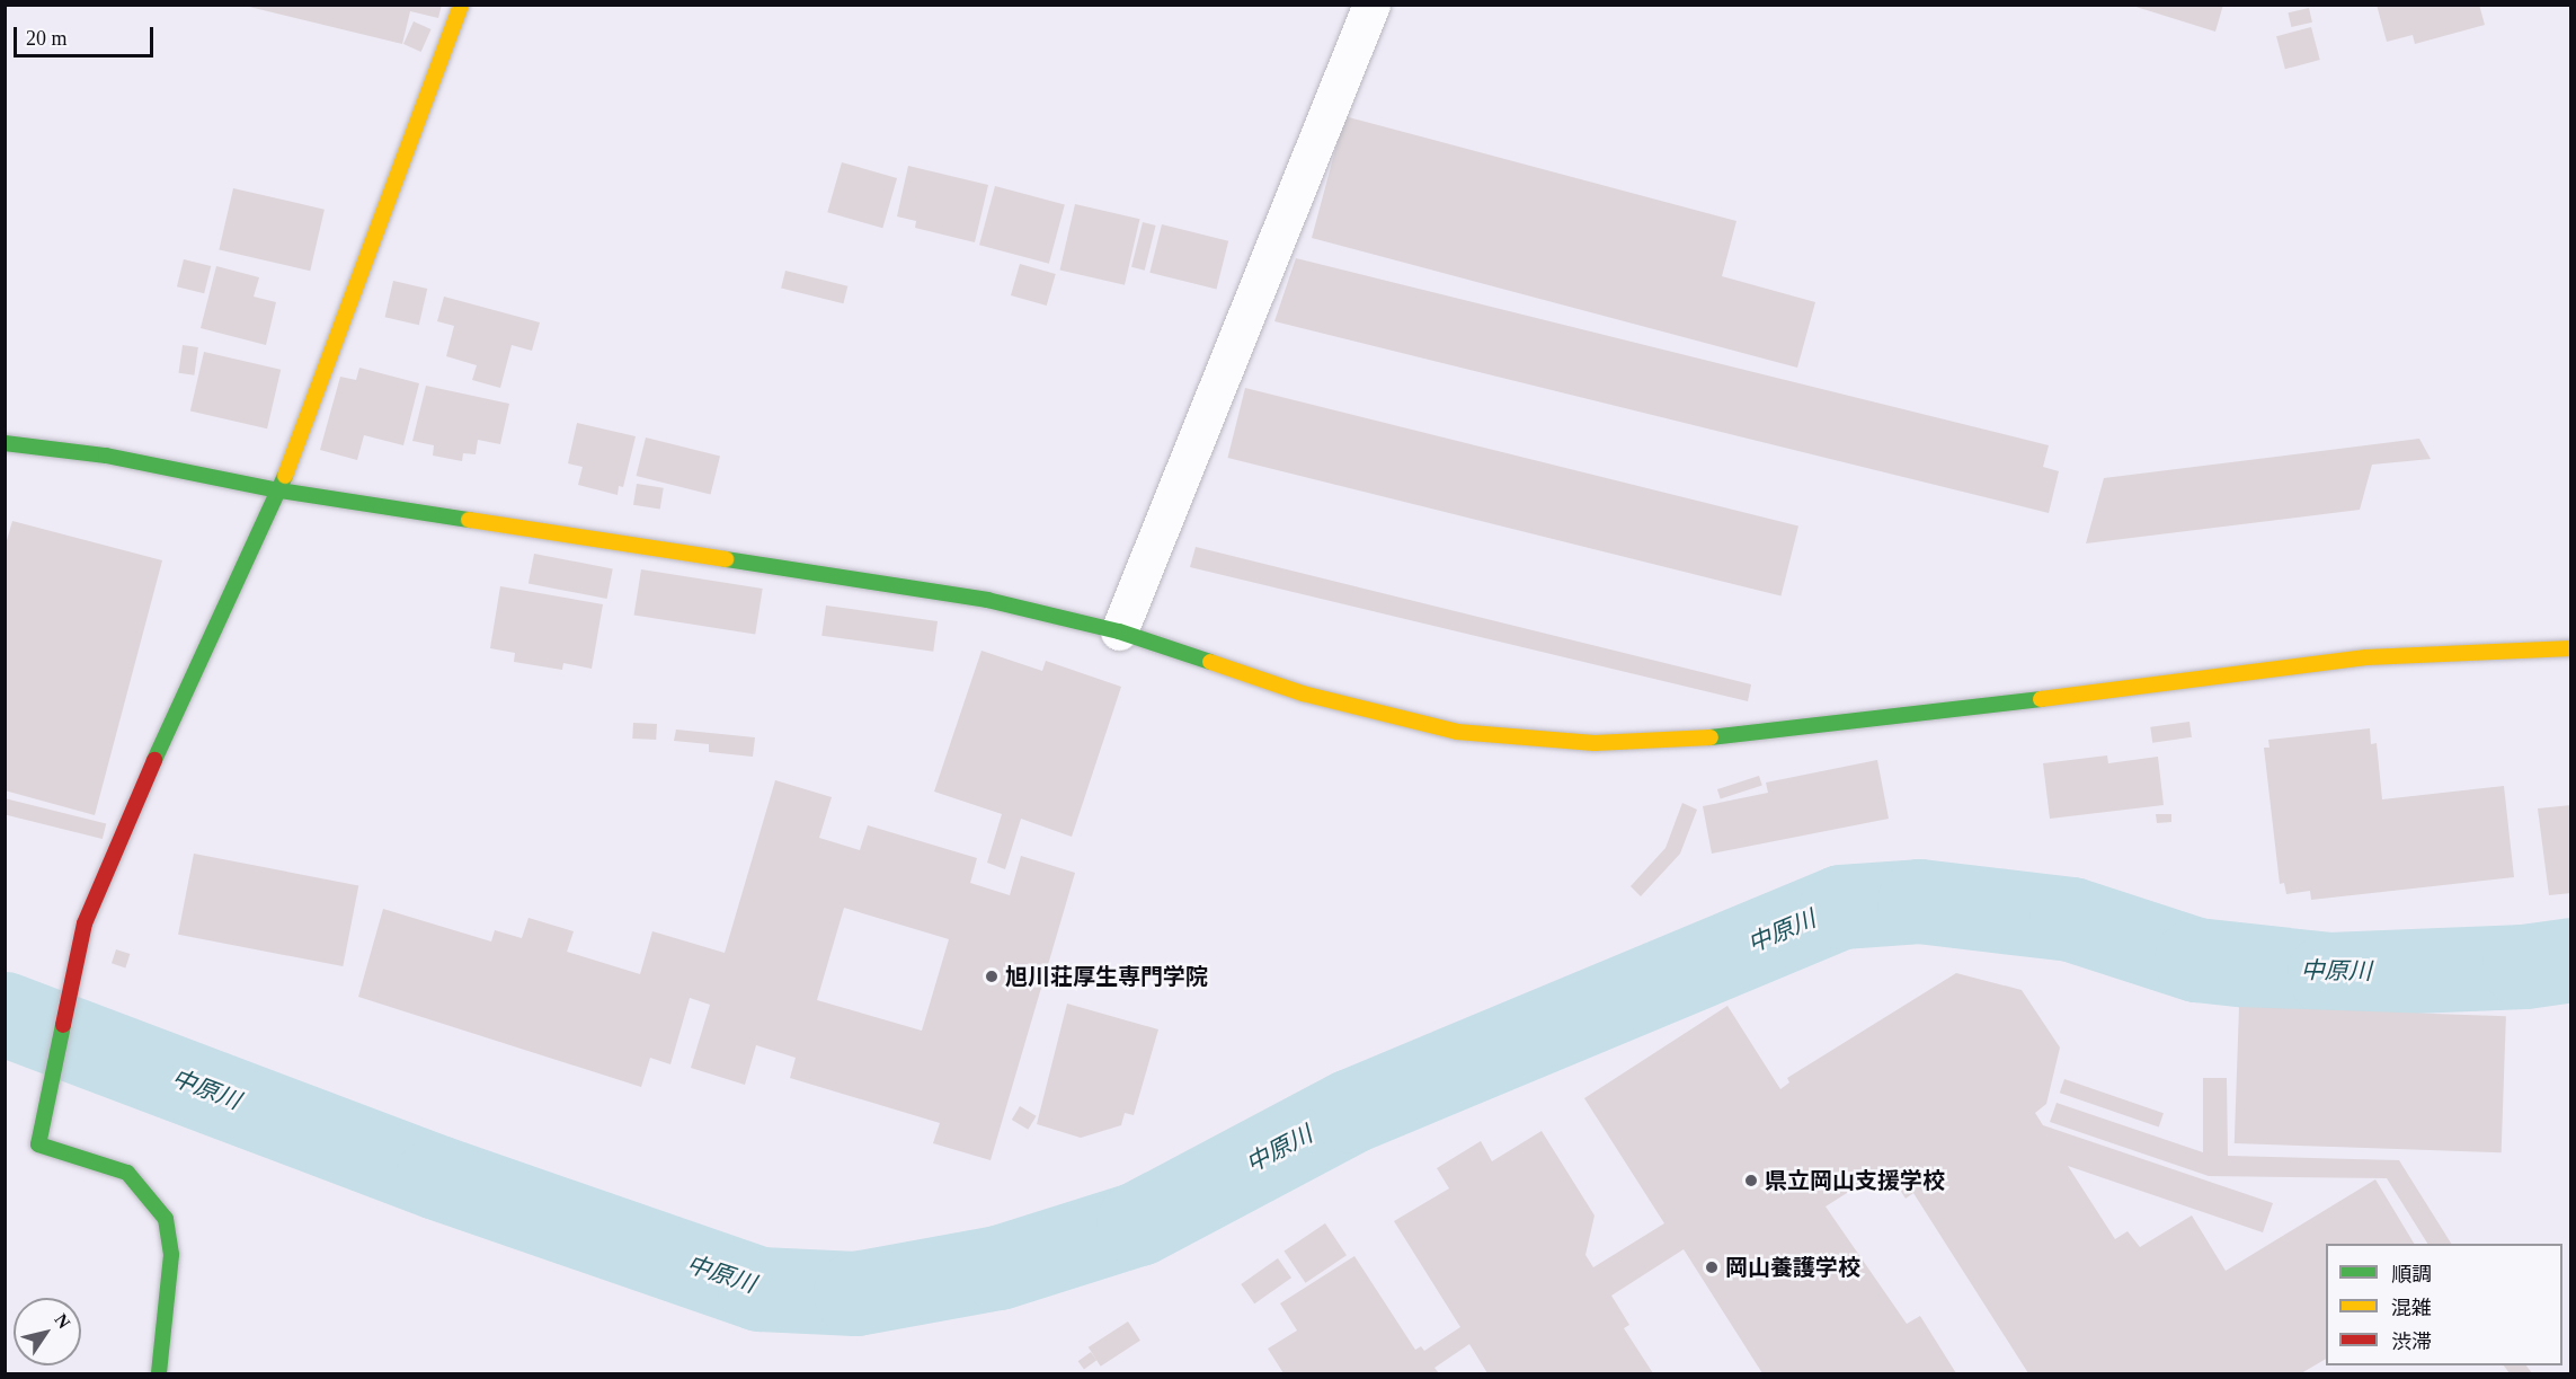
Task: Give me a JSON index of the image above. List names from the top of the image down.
{
  "water": ["中原川"],
  "places": ["旭川荘厚生専門学院", "県立岡山支援学校", "岡山養護学校"],
  "legend": ["順調", "混雑", "渋滞"],
  "scale_bar": "20 m",
  "north": "top right"
}
